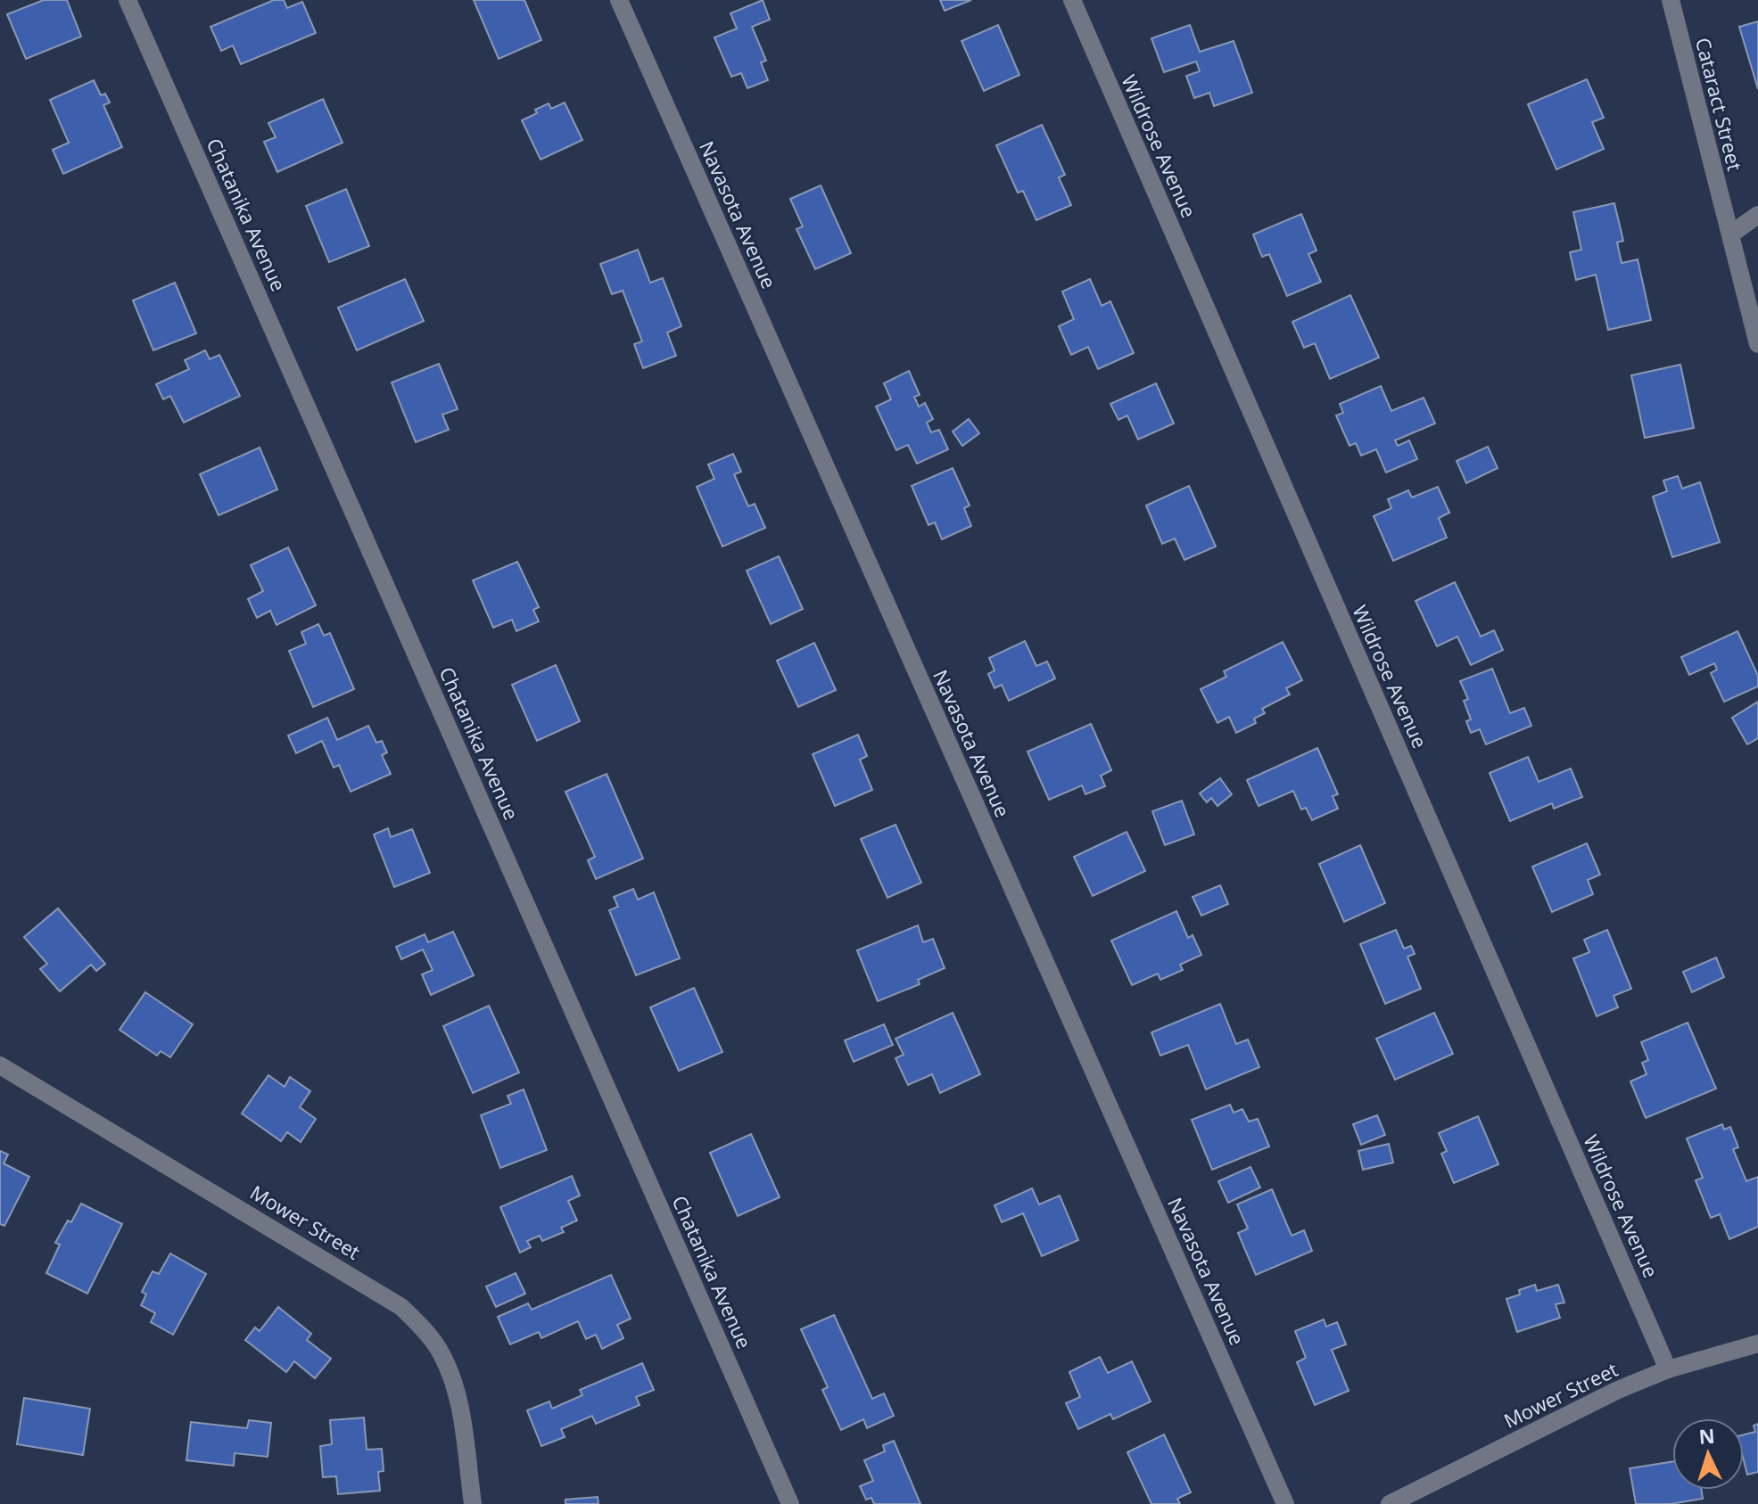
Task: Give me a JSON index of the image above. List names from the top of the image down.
{
  "streets": {
    "street": [
      "Cataract Street",
      "Wildrose Avenue",
      "Chatanika Avenue",
      "Navasota Avenue",
      "Mower Street"
    ]
  },
  "crossings": [
    ["Wildrose Avenue", "Mower Street"]
  ],
  "north": "top"
}
